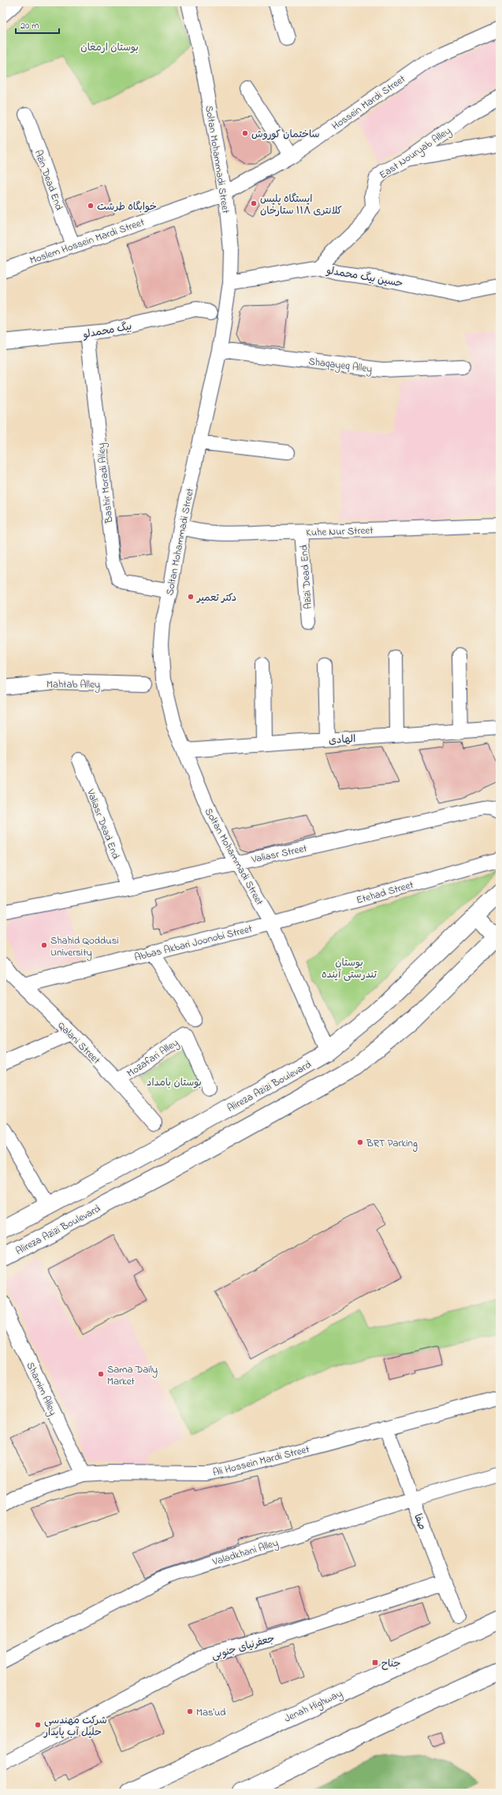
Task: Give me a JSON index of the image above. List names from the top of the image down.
{
  "streets": {
    "main road": ["Alireza Azizi Boulevard", "Jenah Highway"],
    "street": [
      "Hossein Mardi Street",
      "East Nouryab Alley",
      "Soltan Mohammadi Street",
      "Azin Dead End",
      "Moslem Hossein Mardi Street",
      "حسین بیگ محمدلو",
      "بیگ محمدلو",
      "Shaqayeq Alley",
      "Bashir Moradi Alley",
      "Kuhe Nur Street",
      "Azizi Dead End",
      "Mahtab Alley",
      "الهادی",
      "Valiasr Dead End",
      "Valiasr Street",
      "Etehad Street",
      "Abbas Akbari Joonobi Street",
      "Qalani Street",
      "Mozafari Alley",
      "Shamim Alley",
      "Ali Hossein Mardi Street",
      "صفا",
      "Valadkhani Alley",
      "جعفرنیای جنوبی"
    ]
  },
  "crossings": [
    ["Hossein Mardi Street", "Soltan Mohammadi Street"],
    ["Hossein Mardi Street", "Moslem Hossein Mardi Street"],
    ["East Nouryab Alley", "حسین بیگ محمدلو"],
    ["Soltan Mohammadi Street", "Moslem Hossein Mardi Street"],
    ["Soltan Mohammadi Street", "حسین بیگ محمدلو"],
    ["Soltan Mohammadi Street", "Shaqayeq Alley"],
    ["Soltan Mohammadi Street", "Bashir Moradi Alley"],
    ["Soltan Mohammadi Street", "Kuhe Nur Street"],
    ["Soltan Mohammadi Street", "الهادی"],
    ["Soltan Mohammadi Street", "Valiasr Street"],
    ["Soltan Mohammadi Street", "Etehad Street"],
    ["Soltan Mohammadi Street", "Abbas Akbari Joonobi Street"],
    ["Soltan Mohammadi Street", "Alireza Azizi Boulevard"],
    ["Azin Dead End", "Moslem Hossein Mardi Street"],
    ["بیگ محمدلو", "Bashir Moradi Alley"],
    ["Kuhe Nur Street", "Azizi Dead End"],
    ["Valiasr Dead End", "Valiasr Street"],
    ["Etehad Street", "Abbas Akbari Joonobi Street"],
    ["Abbas Akbari Joonobi Street", "Qalani Street"],
    ["Qalani Street", "Mozafari Alley"],
    ["Shamim Alley", "Ali Hossein Mardi Street"],
    ["Ali Hossein Mardi Street", "صفا"],
    ["صفا", "Valadkhani Alley"],
    ["صفا", "جعفرنیای جنوبی"]
  ],
  "parks": ["بوستان ارمغان", "بوستان تندرستی آینده", "بوستان بامداد"],
  "places": {
    "other": [
      "ساختمان کوروش",
      "ایستگاه پلیس کلانتری ۱۱۸ ستارخان",
      "خوابگاه طرشت",
      "دکتر تعمیر",
      "Shahid Qoddusi University",
      "BRT Parking",
      "Sama Daily Market",
      "Mas'ud",
      "شرکت مهندسی حلیل آب پایدار"
    ],
    "transit": ["جناح"]
  },
  "scale_bar": "20 m"
}
